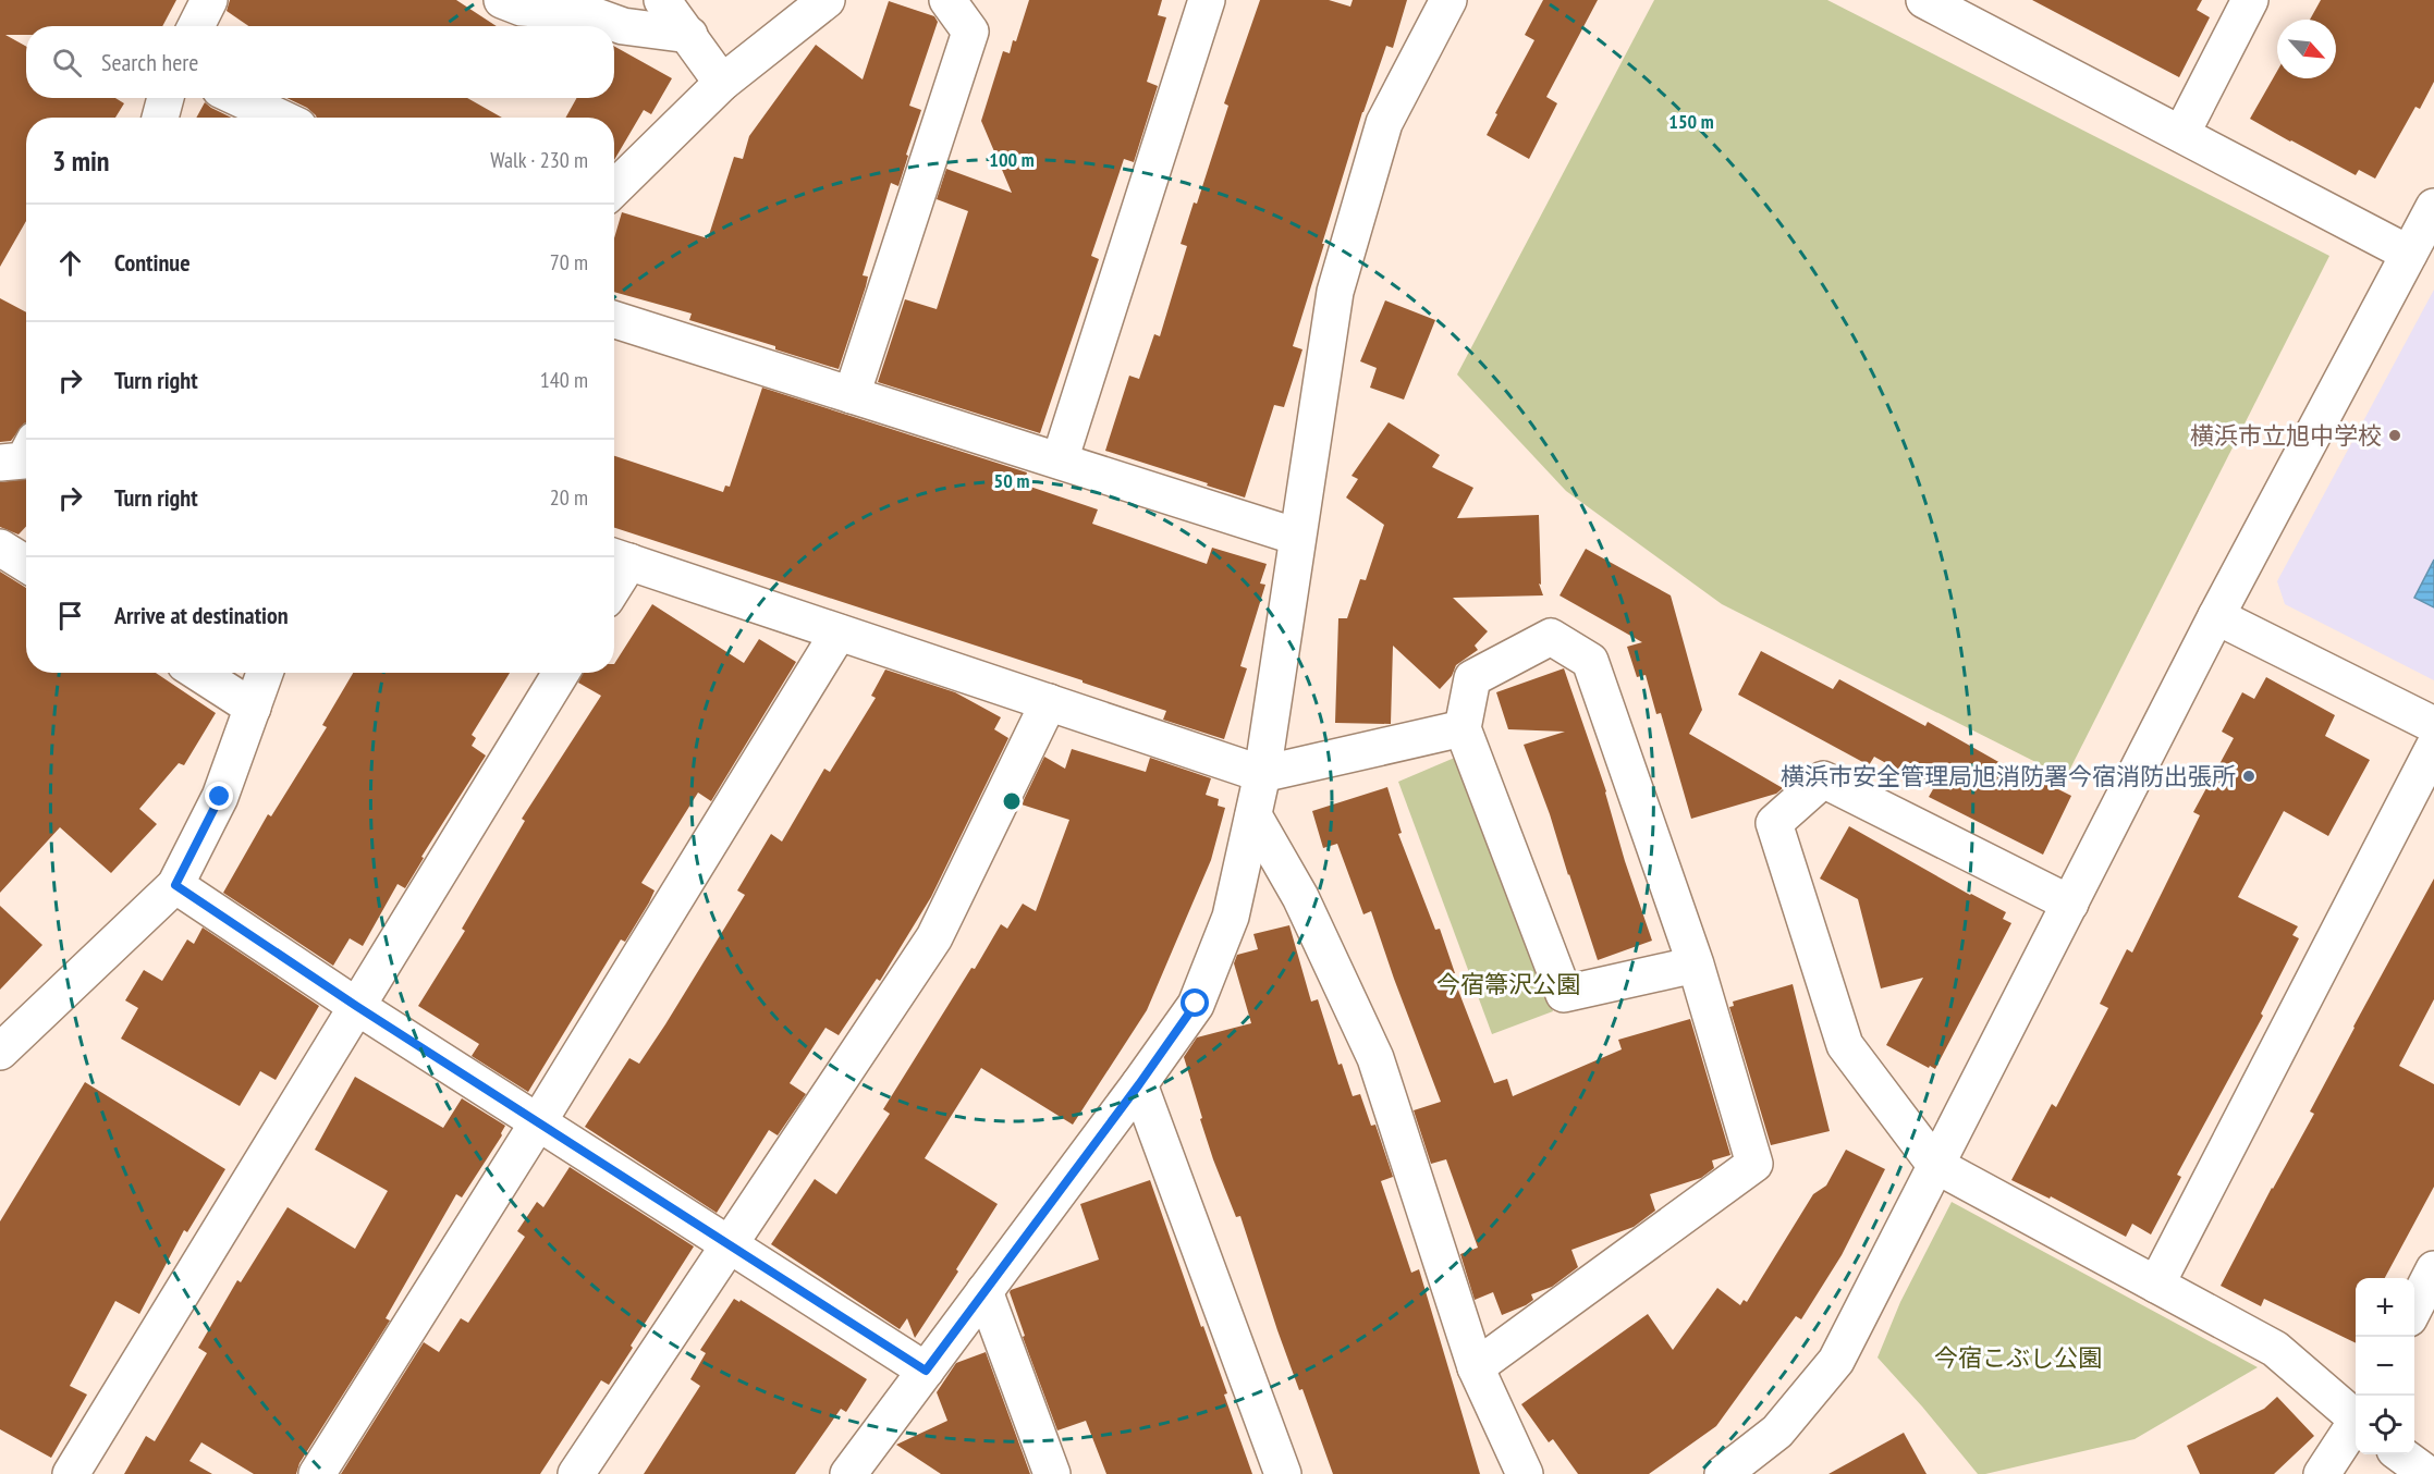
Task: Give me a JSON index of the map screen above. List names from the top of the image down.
{
  "parks": ["今宿箒沢公園", "今宿こぶし公園"],
  "places": ["横浜市立旭中学校", "横浜市安全管理局旭消防署今宿消防出張所"],
  "north": "bottom right",
  "page": {
    "search": "Search here",
    "heading": ["3 min", "Walk · 230 m"],
    "list": [
      ["Continue", "70 m"],
      ["Turn right", "140 m"],
      ["Turn right", "20 m"],
      "Arrive at destination"
    ],
    "map_buttons": ["+", "−"]
  },
  "rings": ["150 m", "100 m", "50 m"]
}
